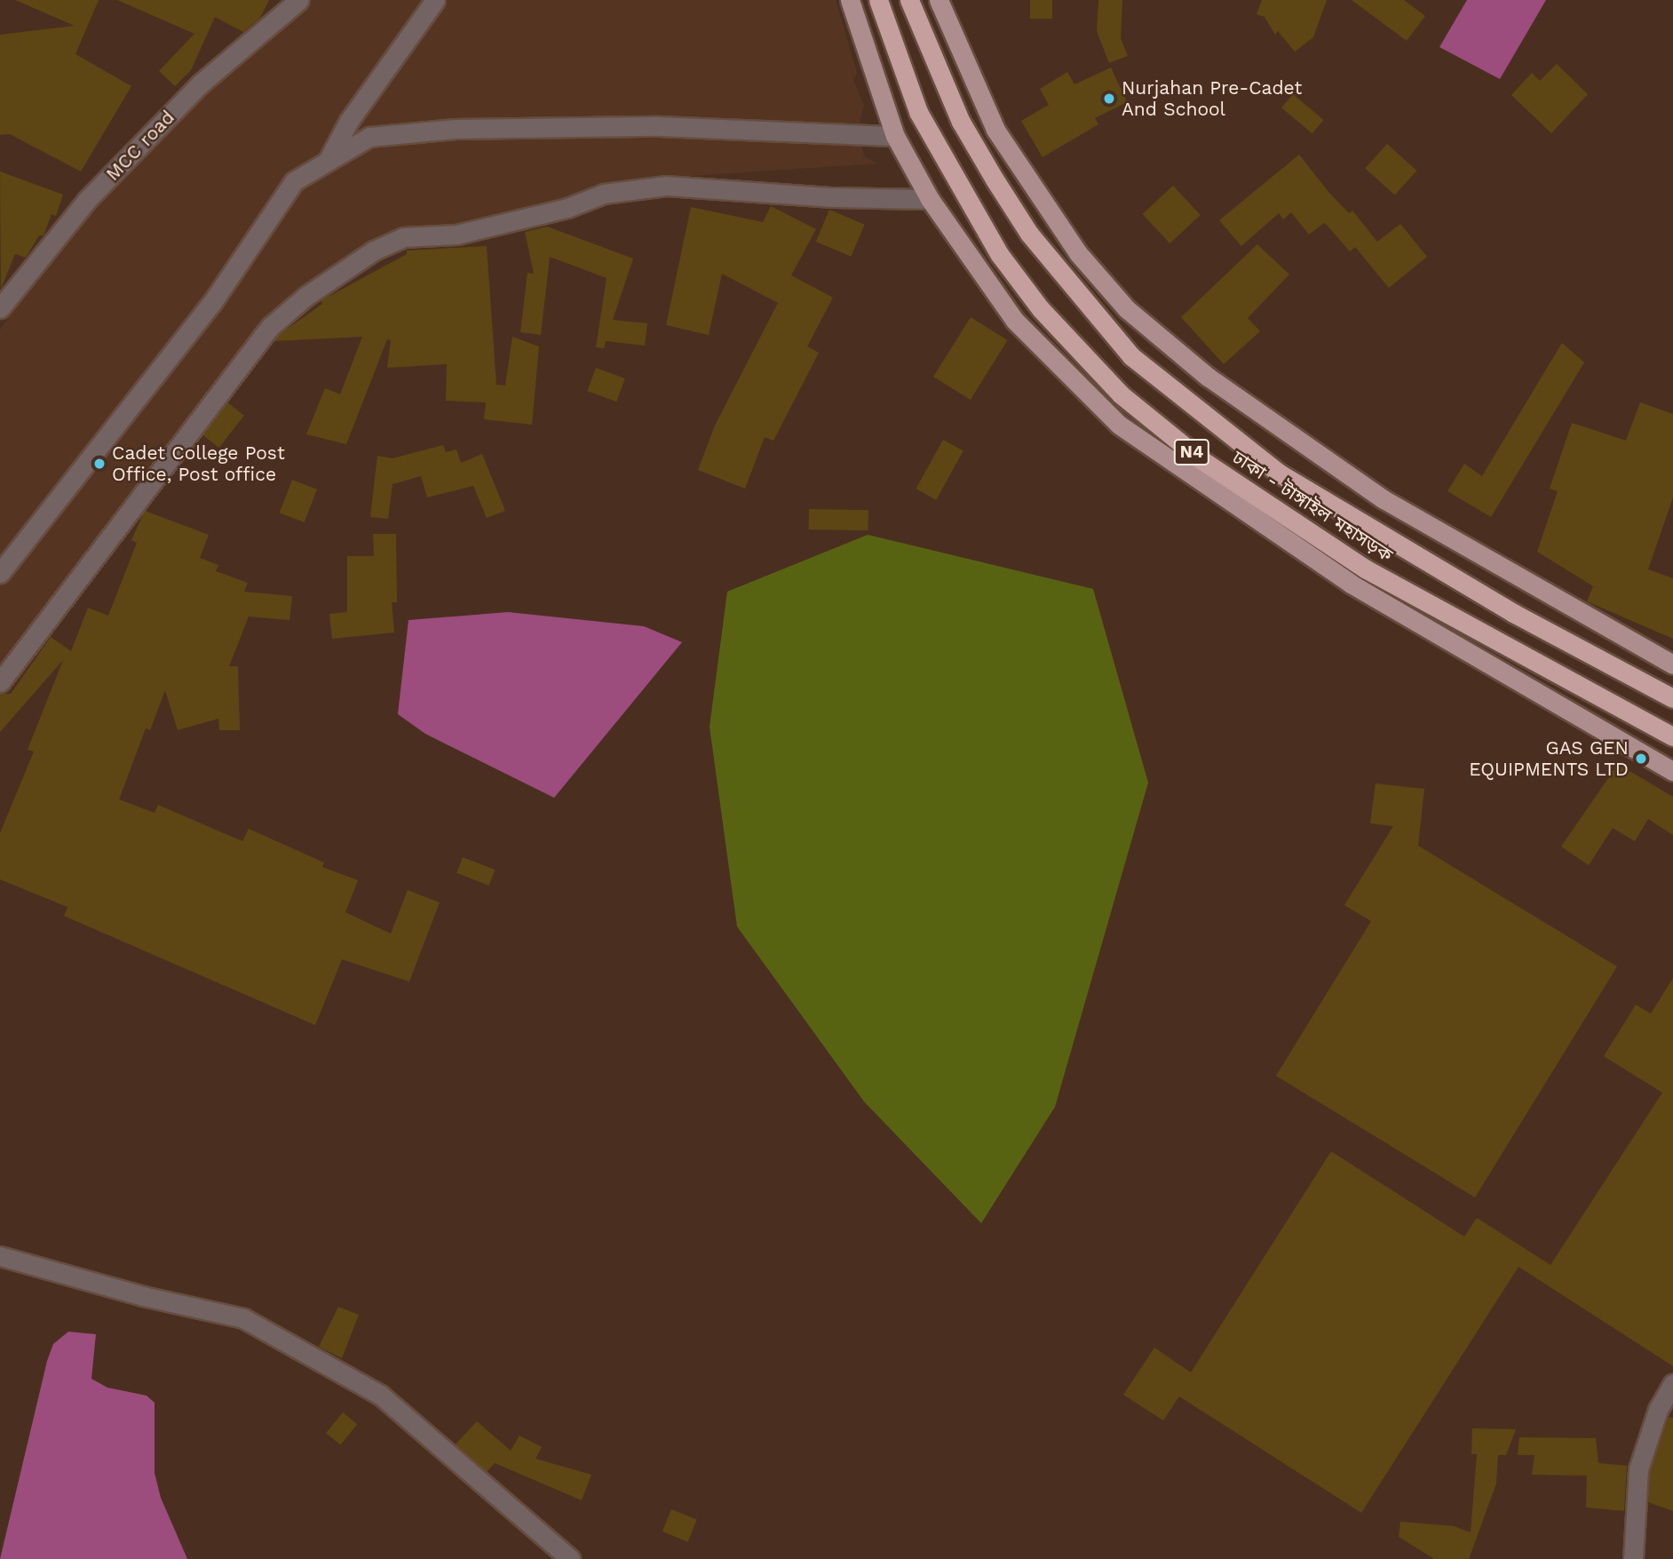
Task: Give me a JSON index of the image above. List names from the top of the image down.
{
  "streets": {
    "highway": ["N4", "ঢাকা - টাঙ্গাইল মহাসড়ক"],
    "street": ["MCC road"]
  },
  "places": ["Nurjahan Pre-Cadet And School", "Cadet College Post Office, Post office", "GAS GEN EQUIPMENTS LTD"]
}
